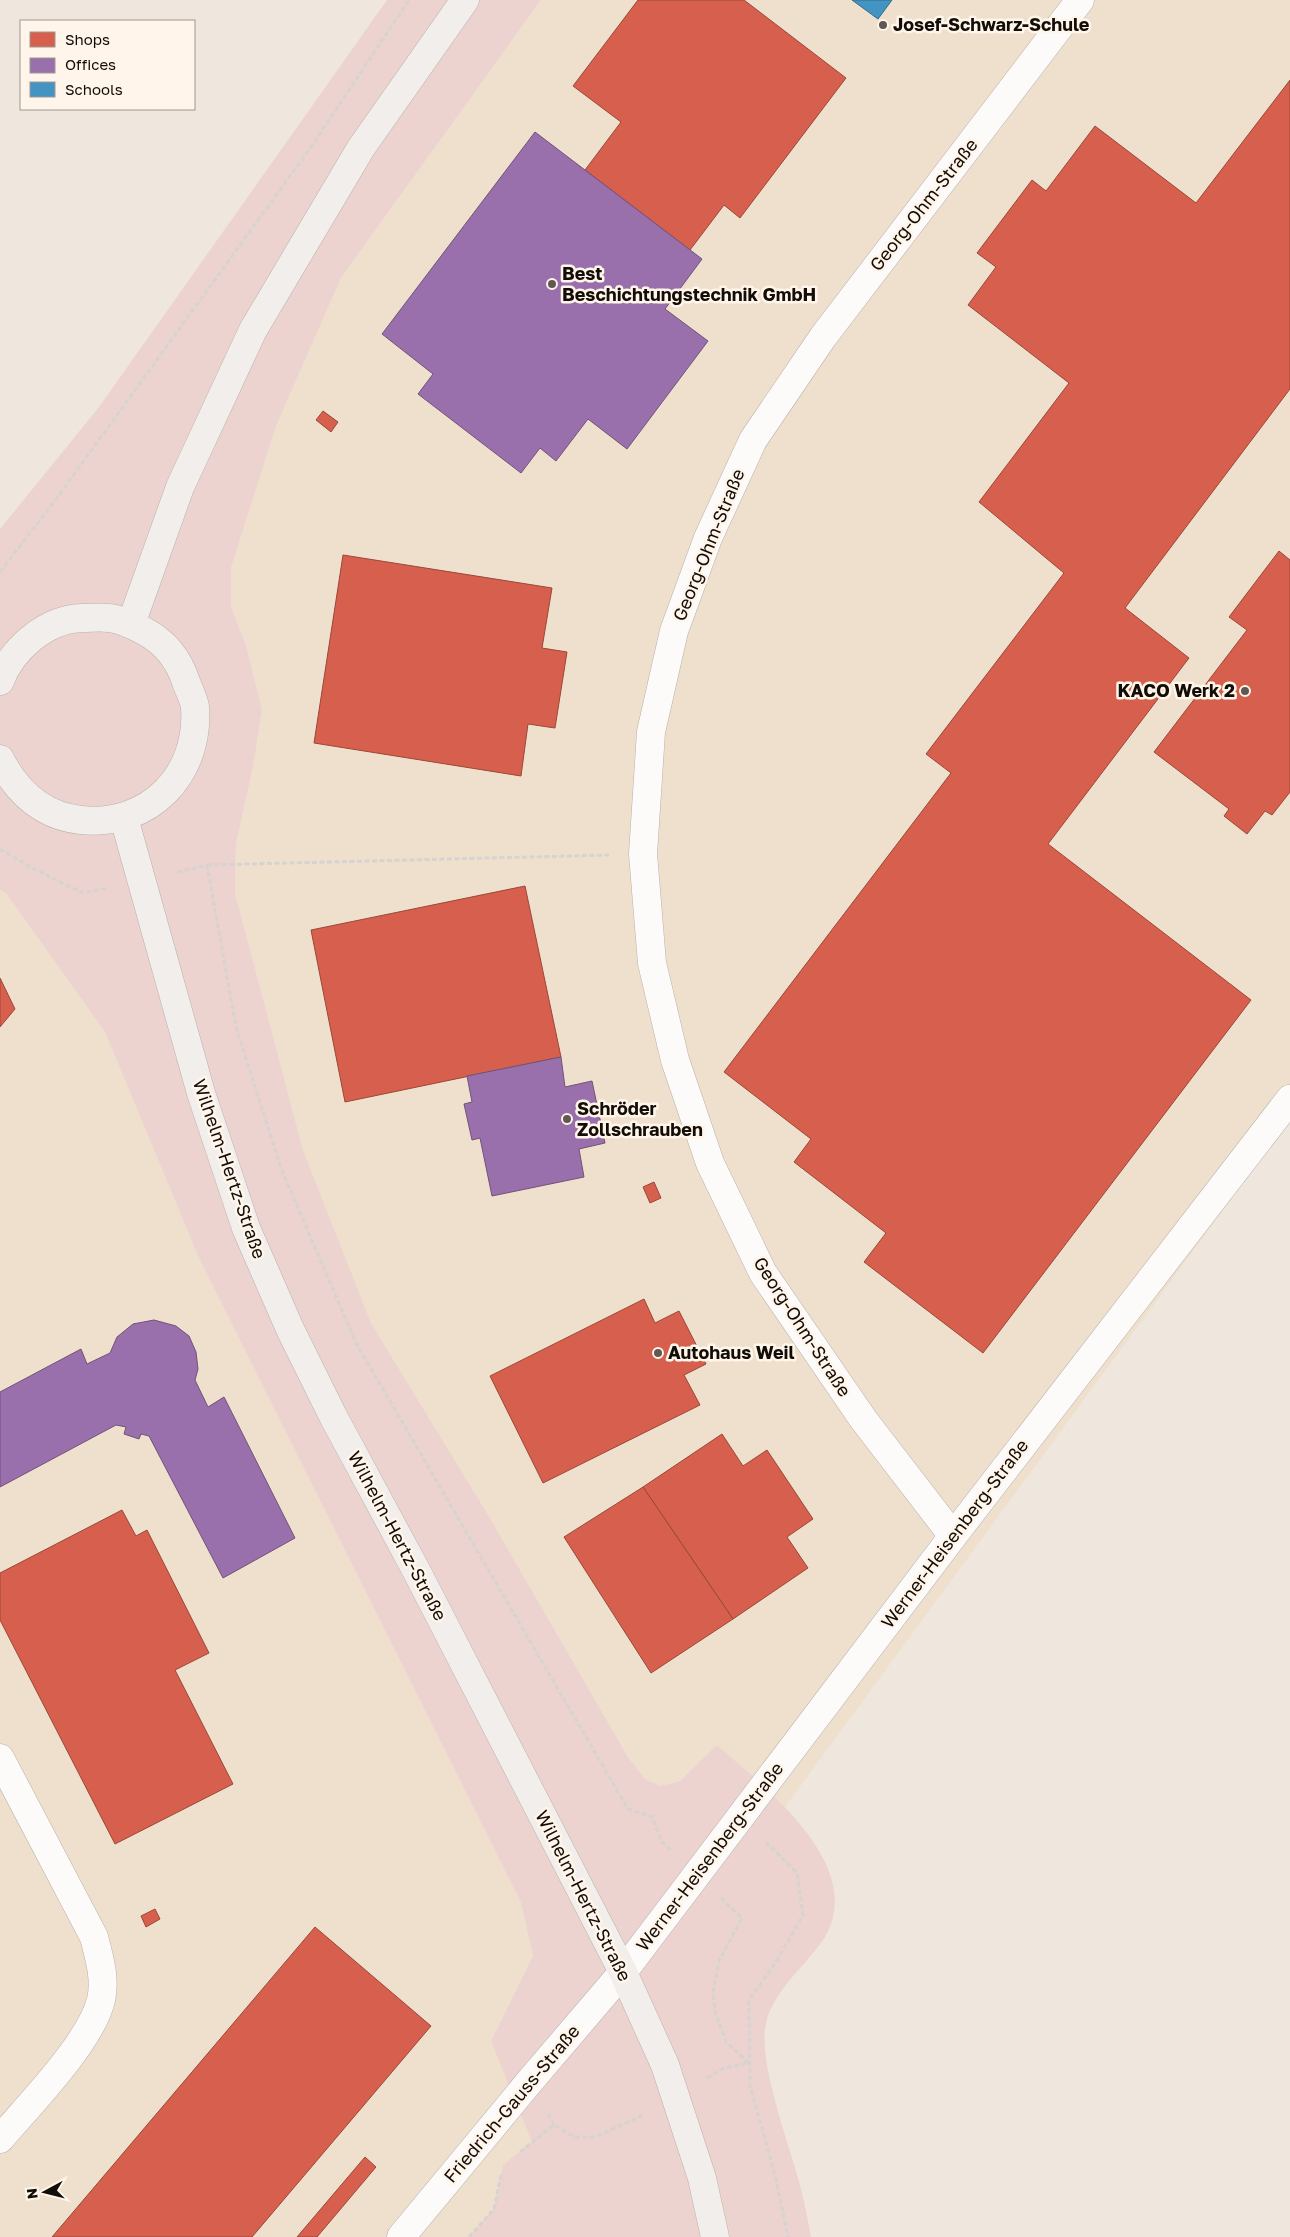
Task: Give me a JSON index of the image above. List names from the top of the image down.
{
  "streets": {
    "main road": ["Wilhelm-Hertz-Straße"],
    "street": ["Georg-Ohm-Straße", "Werner-Heisenberg-Straße", "Friedrich-Gauss-Straße"]
  },
  "crossings": [
    ["Georg-Ohm-Straße", "Werner-Heisenberg-Straße"],
    ["Wilhelm-Hertz-Straße", "Werner-Heisenberg-Straße"],
    ["Wilhelm-Hertz-Straße", "Friedrich-Gauss-Straße"],
    ["Werner-Heisenberg-Straße", "Friedrich-Gauss-Straße"]
  ],
  "places": [
    "Josef-Schwarz-Schule",
    "Best Beschichtungstechnik GmbH",
    "KACO Werk 2",
    "Schröder Zollschrauben",
    "Autohaus Weil"
  ],
  "legend": ["Shops", "Offices", "Schools"],
  "north": "left"
}
